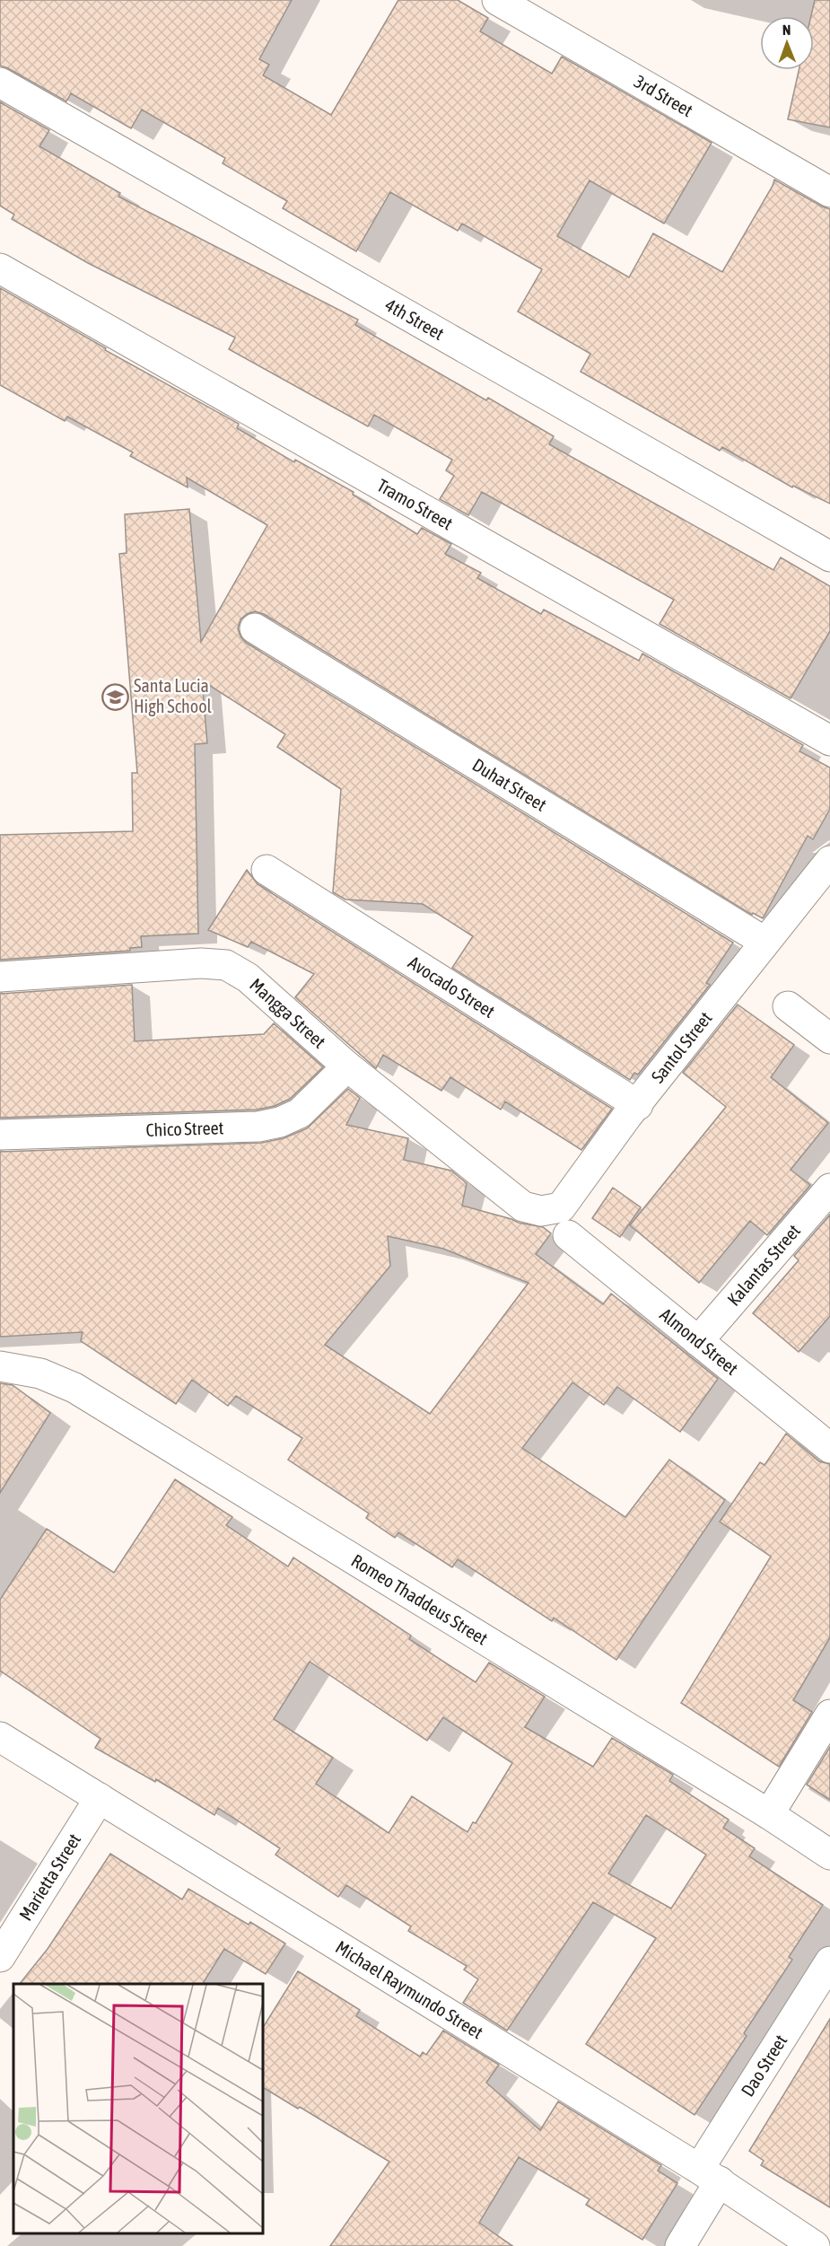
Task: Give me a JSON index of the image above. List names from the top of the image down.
{
  "streets": {
    "street": [
      "3rd Street",
      "4th Street",
      "Tramo Street",
      "Duhat Street",
      "Avocado Street",
      "Mangga Street",
      "Santol Street",
      "Chico Street",
      "Kalantas Street",
      "Almond Street",
      "Romeo Thaddeus Street",
      "Marietta Street",
      "Michael Raymundo Street",
      "Dao Street"
    ]
  },
  "crossings": [
    ["Duhat Street", "Santol Street"],
    ["Avocado Street", "Santol Street"],
    ["Mangga Street", "Santol Street"],
    ["Mangga Street", "Chico Street"],
    ["Kalantas Street", "Almond Street"],
    ["Marietta Street", "Michael Raymundo Street"],
    ["Michael Raymundo Street", "Dao Street"]
  ],
  "places": {
    "school or university": ["Santa Lucia High School"]
  },
  "north": "top"
}
